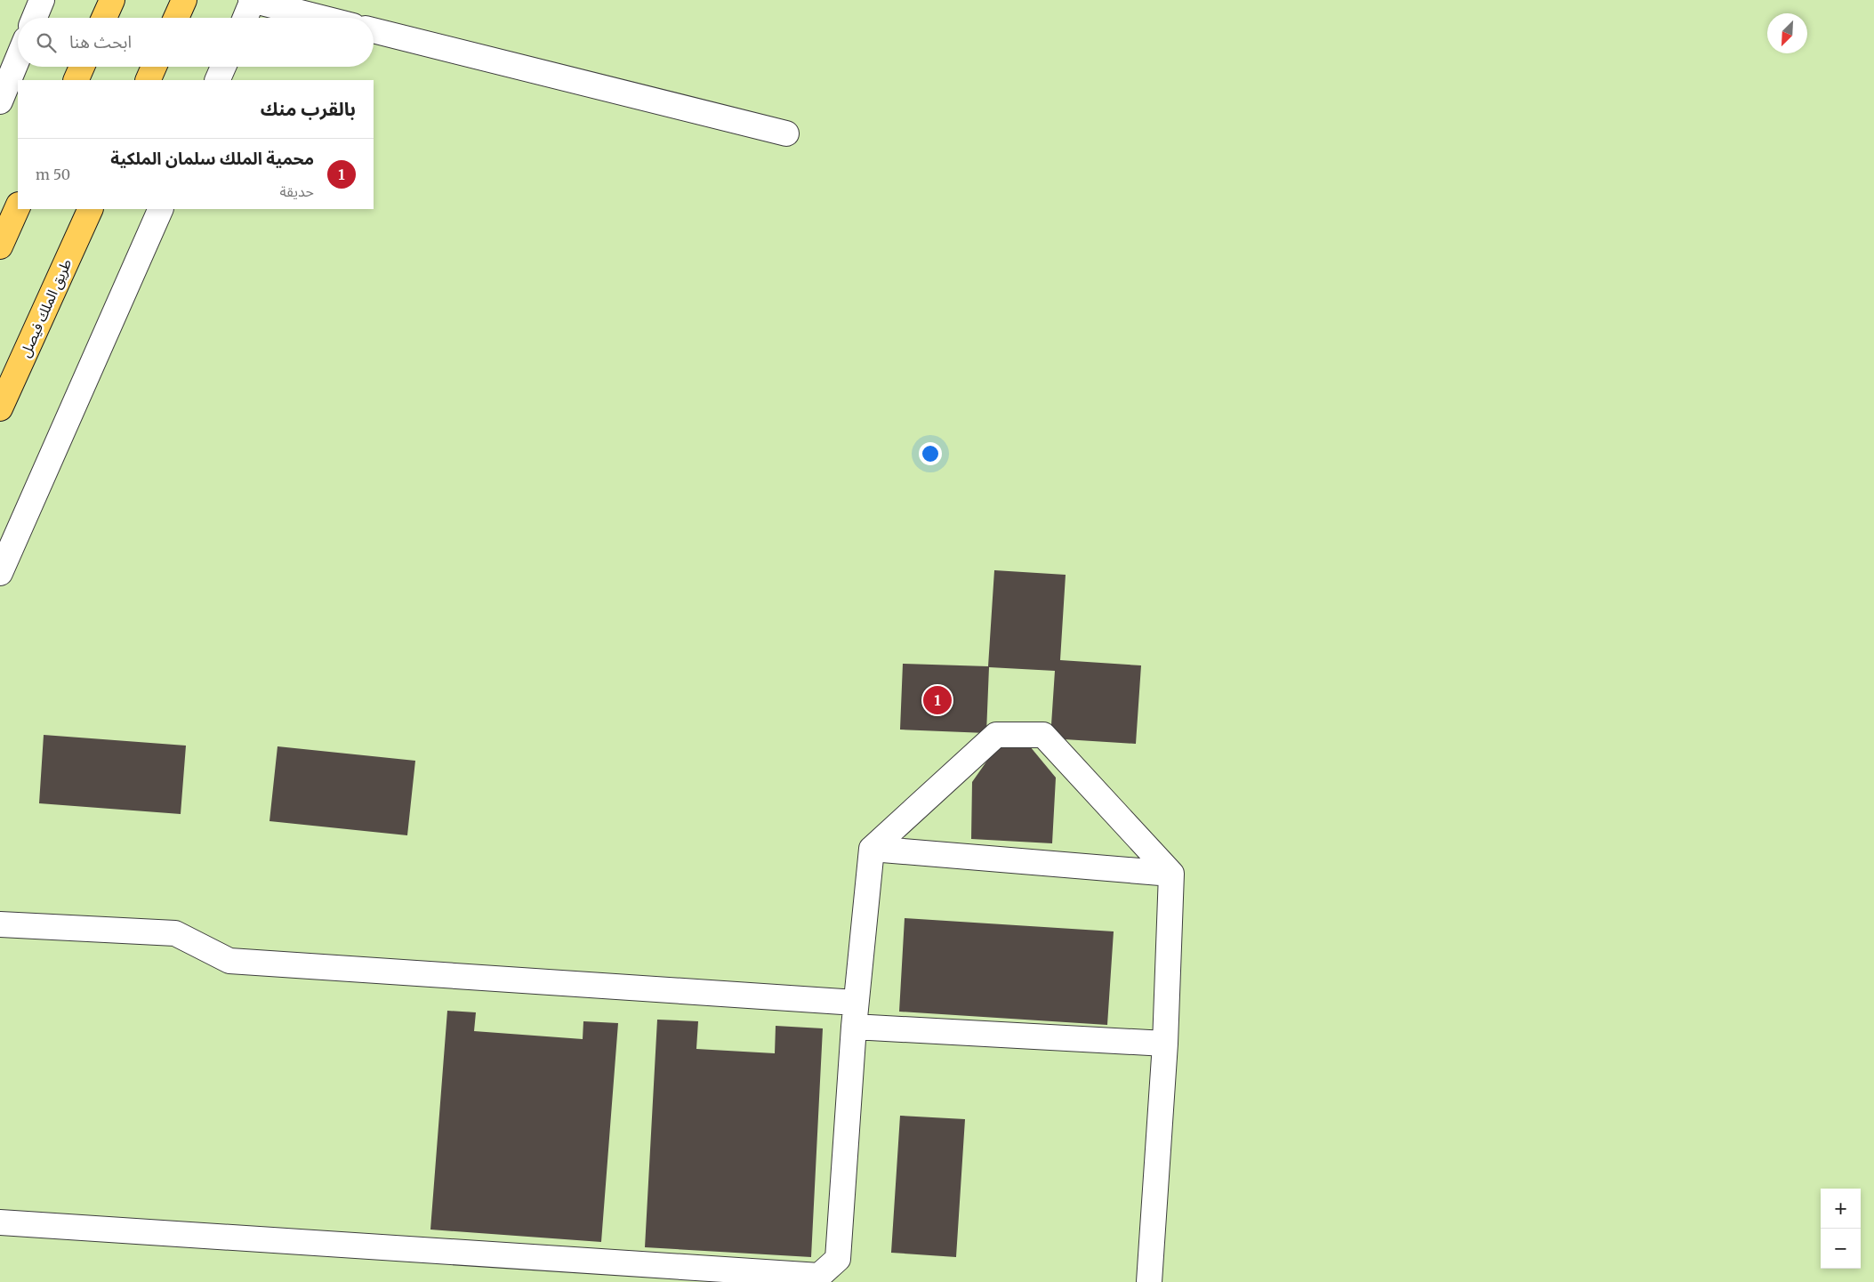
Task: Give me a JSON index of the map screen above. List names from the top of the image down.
{
  "streets": {
    "main road": ["طريق الملك فيصل"]
  },
  "north": "bottom left",
  "page": {
    "search": "ابحث هنا",
    "heading": "بالقرب منك",
    "list": [
      {
        "mark": "1",
        "name": "محمية الملك سلمان الملكية",
        "note": "حديقة",
        "value": "50 m"
      }
    ],
    "pins": "1",
    "map_buttons": ["+", "−"]
  }
}
